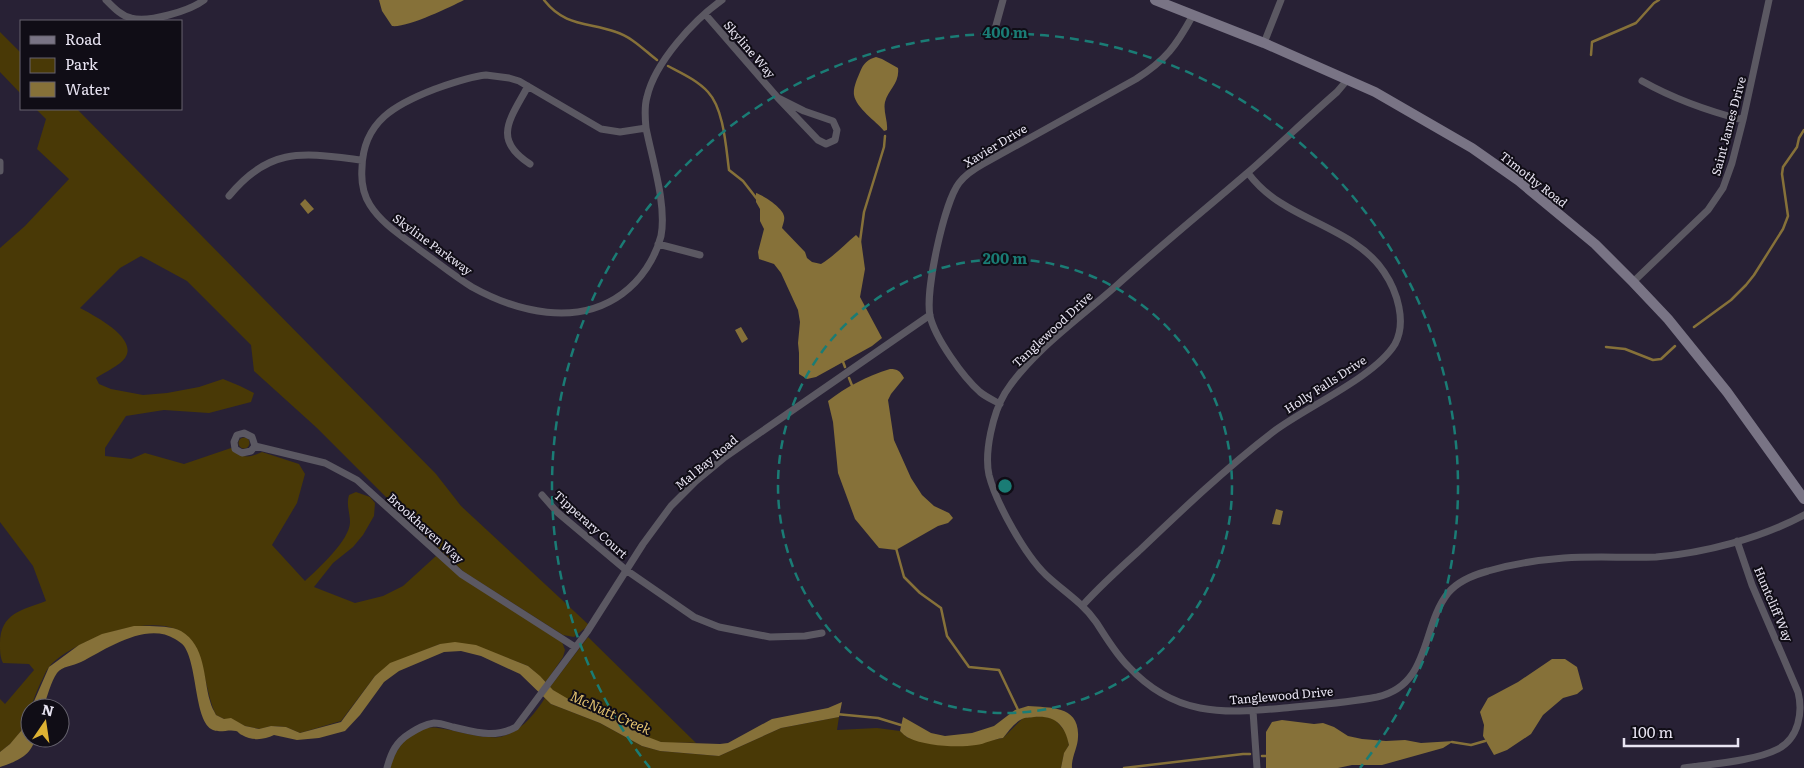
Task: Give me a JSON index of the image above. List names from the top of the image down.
{
  "streets": {
    "main road": ["Timothy Road"],
    "street": [
      "Skyline Way",
      "Saint James Drive",
      "Xavier Drive",
      "Skyline Parkway",
      "Tanglewood Drive",
      "Holly Falls Drive",
      "Mal Bay Road",
      "Tipperary Court",
      "Brookhaven Way",
      "Huntcliff Way"
    ]
  },
  "crossings": [
    ["Skyline Way", "Skyline Parkway"],
    ["Saint James Drive", "Timothy Road"],
    ["Xavier Drive", "Timothy Road"],
    ["Xavier Drive", "Tanglewood Drive"],
    ["Xavier Drive", "Mal Bay Road"],
    ["Timothy Road", "Tanglewood Drive"],
    ["Tanglewood Drive", "Holly Falls Drive"],
    ["Tanglewood Drive", "Huntcliff Way"],
    ["Mal Bay Road", "Tipperary Court"],
    ["Mal Bay Road", "Brookhaven Way"]
  ],
  "water": ["McNutt Creek"],
  "legend": ["Road", "Park", "Water"],
  "scale_bar": "100 m",
  "north": "top",
  "rings": ["400 m", "200 m"]
}
